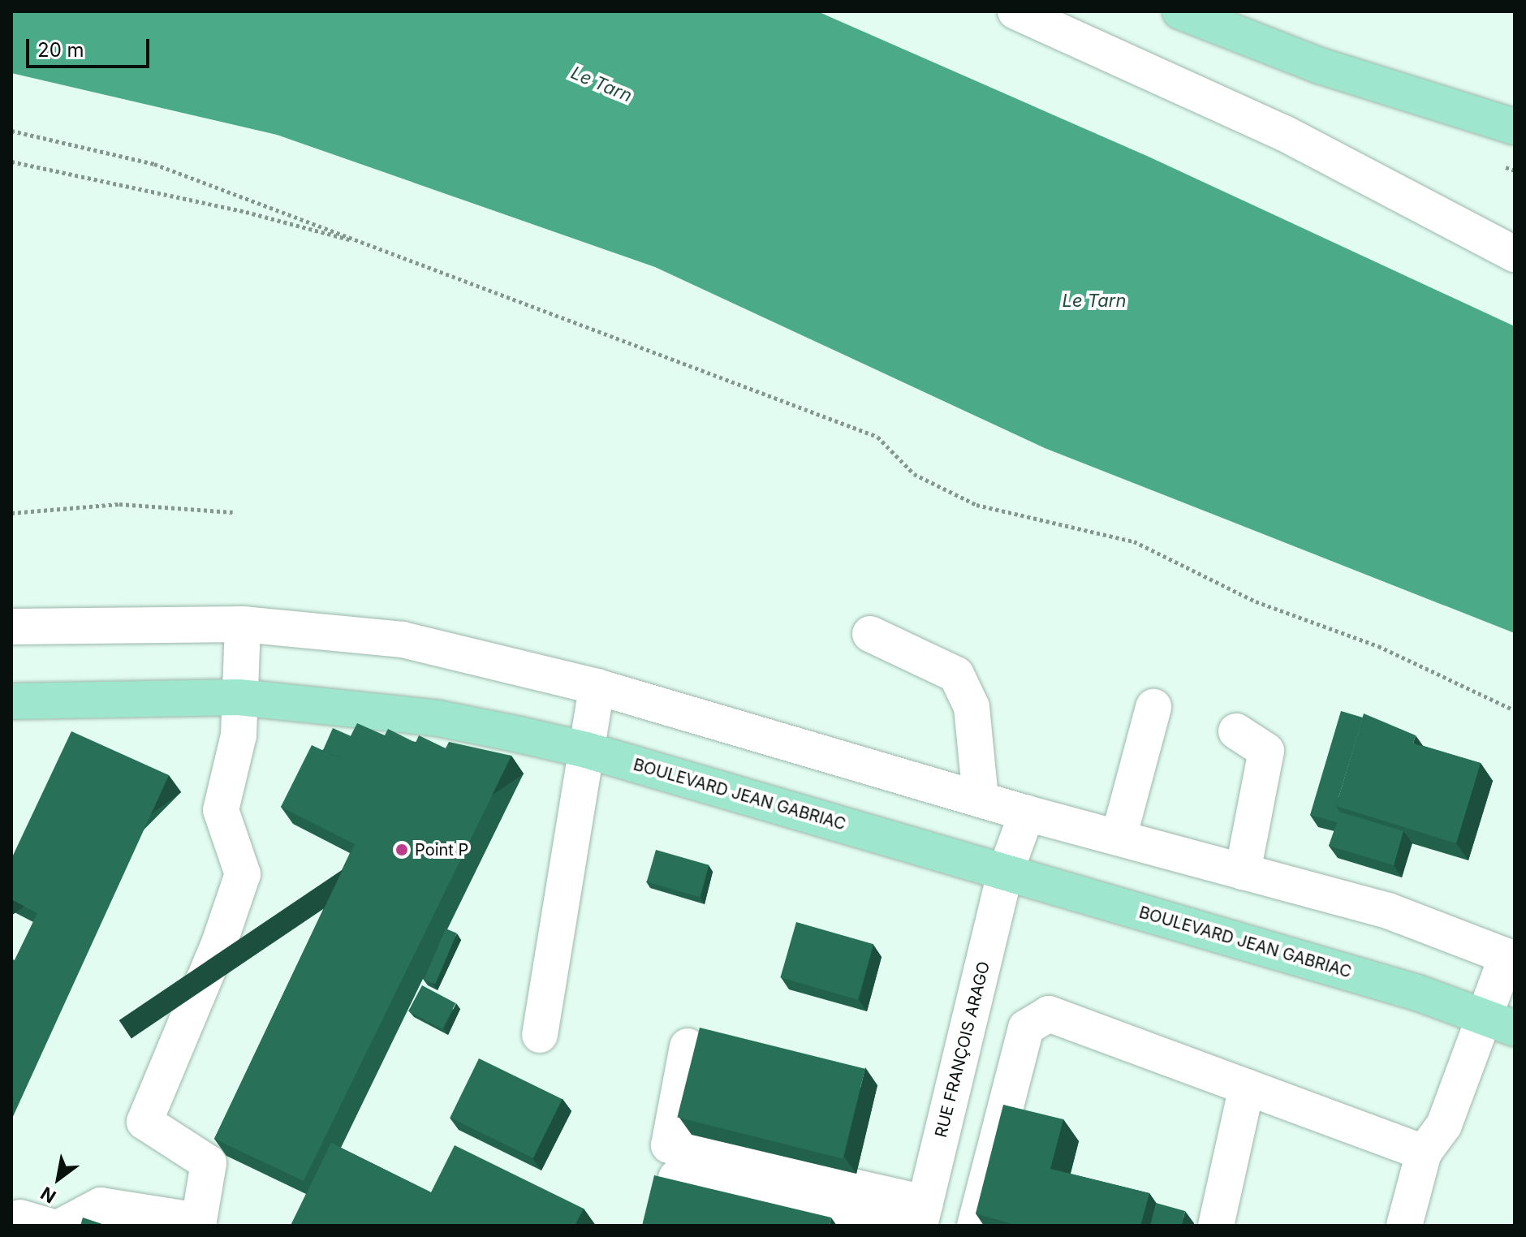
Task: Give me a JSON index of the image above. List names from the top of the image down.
{
  "streets": {
    "main road": ["BOULEVARD JEAN GABRIAC"],
    "street": ["RUE FRANÇOIS ARAGO"]
  },
  "crossings": [
    ["BOULEVARD JEAN GABRIAC", "RUE FRANÇOIS ARAGO"]
  ],
  "water": ["Le Tarn"],
  "places": ["Point P"],
  "scale_bar": "20 m",
  "north": "bottom left"
}
